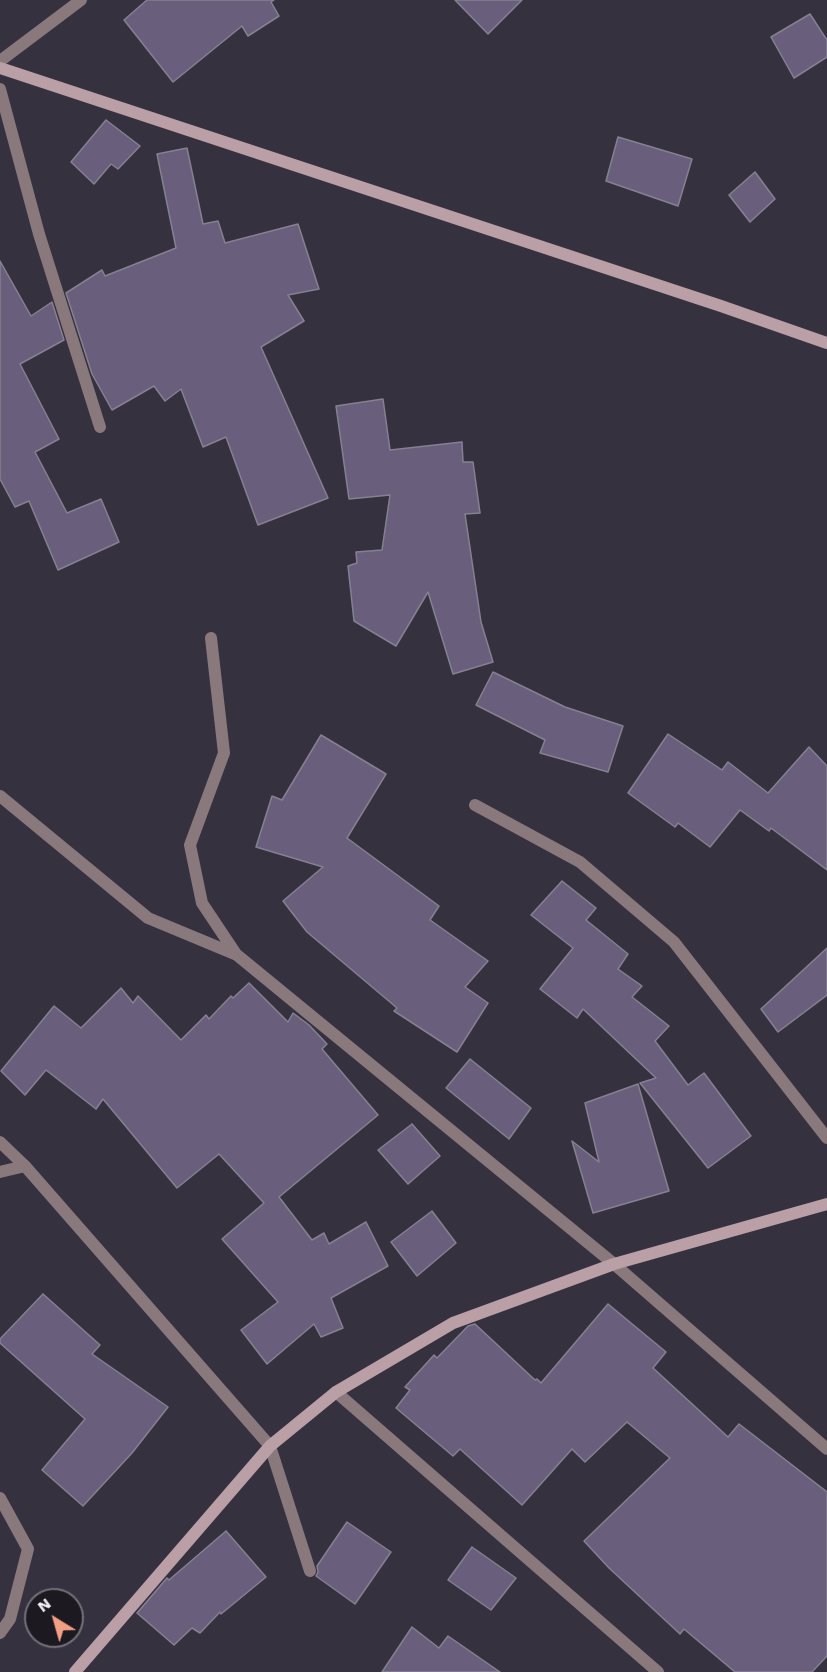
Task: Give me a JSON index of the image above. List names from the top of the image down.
{
  "north": "top left"
}
